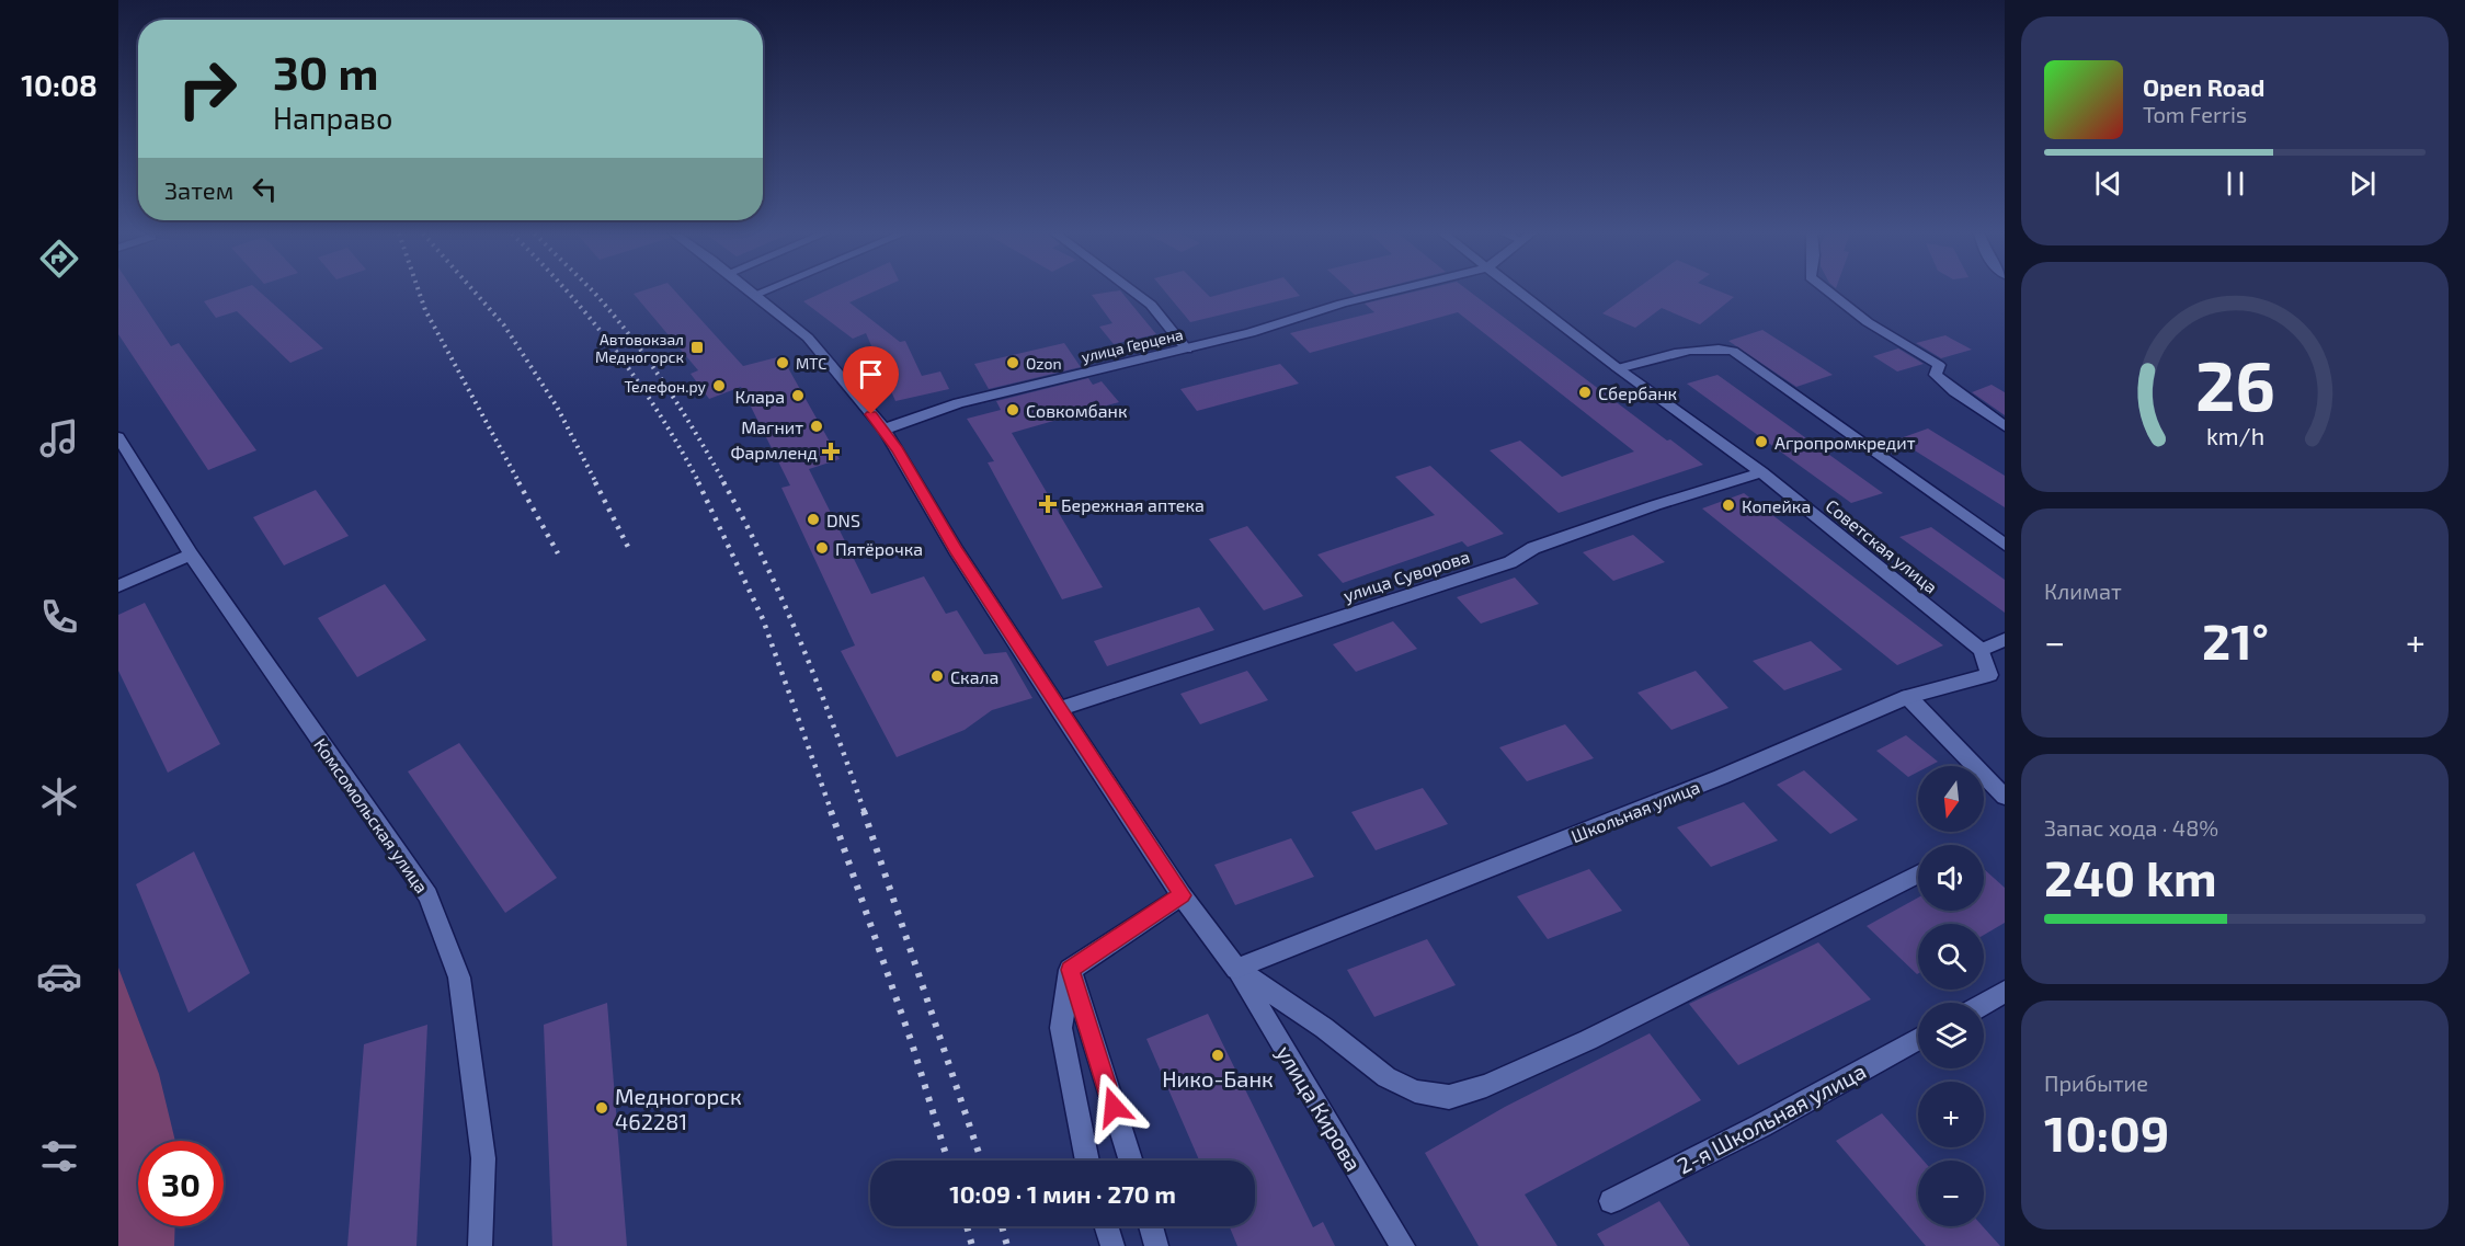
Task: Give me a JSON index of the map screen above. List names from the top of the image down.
{
  "streets": {
    "street": [
      "улица Герцена",
      "Советская улица",
      "улица Суворова",
      "Школьная улица",
      "Комсомольская улица",
      "улица Кирова",
      "2-я Школьная улица"
    ]
  },
  "crossings": [
    ["Советская улица", "улица Суворова"],
    ["Советская улица", "Школьная улица"],
    ["Школьная улица", "улица Кирова"]
  ],
  "places": {
    "transit": ["Автовокзал Медногорск"],
    "other": [
      "МТС",
      "Ozon",
      "Телефон.ру",
      "Сбербанк",
      "Клара",
      "Совкомбанк",
      "Магнит",
      "Агропромкредит",
      "Копейка",
      "DNS",
      "Пятёрочка",
      "Скала",
      "Нико-Банк",
      "Медногорск 462281"
    ],
    "health": ["Фармленд", "Бережная аптека"]
  },
  "north": "bottom",
  "page": {
    "tabs": "10:08",
    "turn": ["30 m", "Направо"],
    "song": ["Open Road", "Tom Ferris"],
    "then": "Затем",
    "tile": [
      "Климат",
      ["Запас хода · 48%", "240 km"],
      ["Прибытие", "10:09"]
    ],
    "heat": ["−", "21°", "+"],
    "map_buttons": ["+", "−"],
    "limit": "30",
    "trip": "10:09 · 1 мин · 270 m",
    "gauge": ["26", "km/h"]
  }
}
